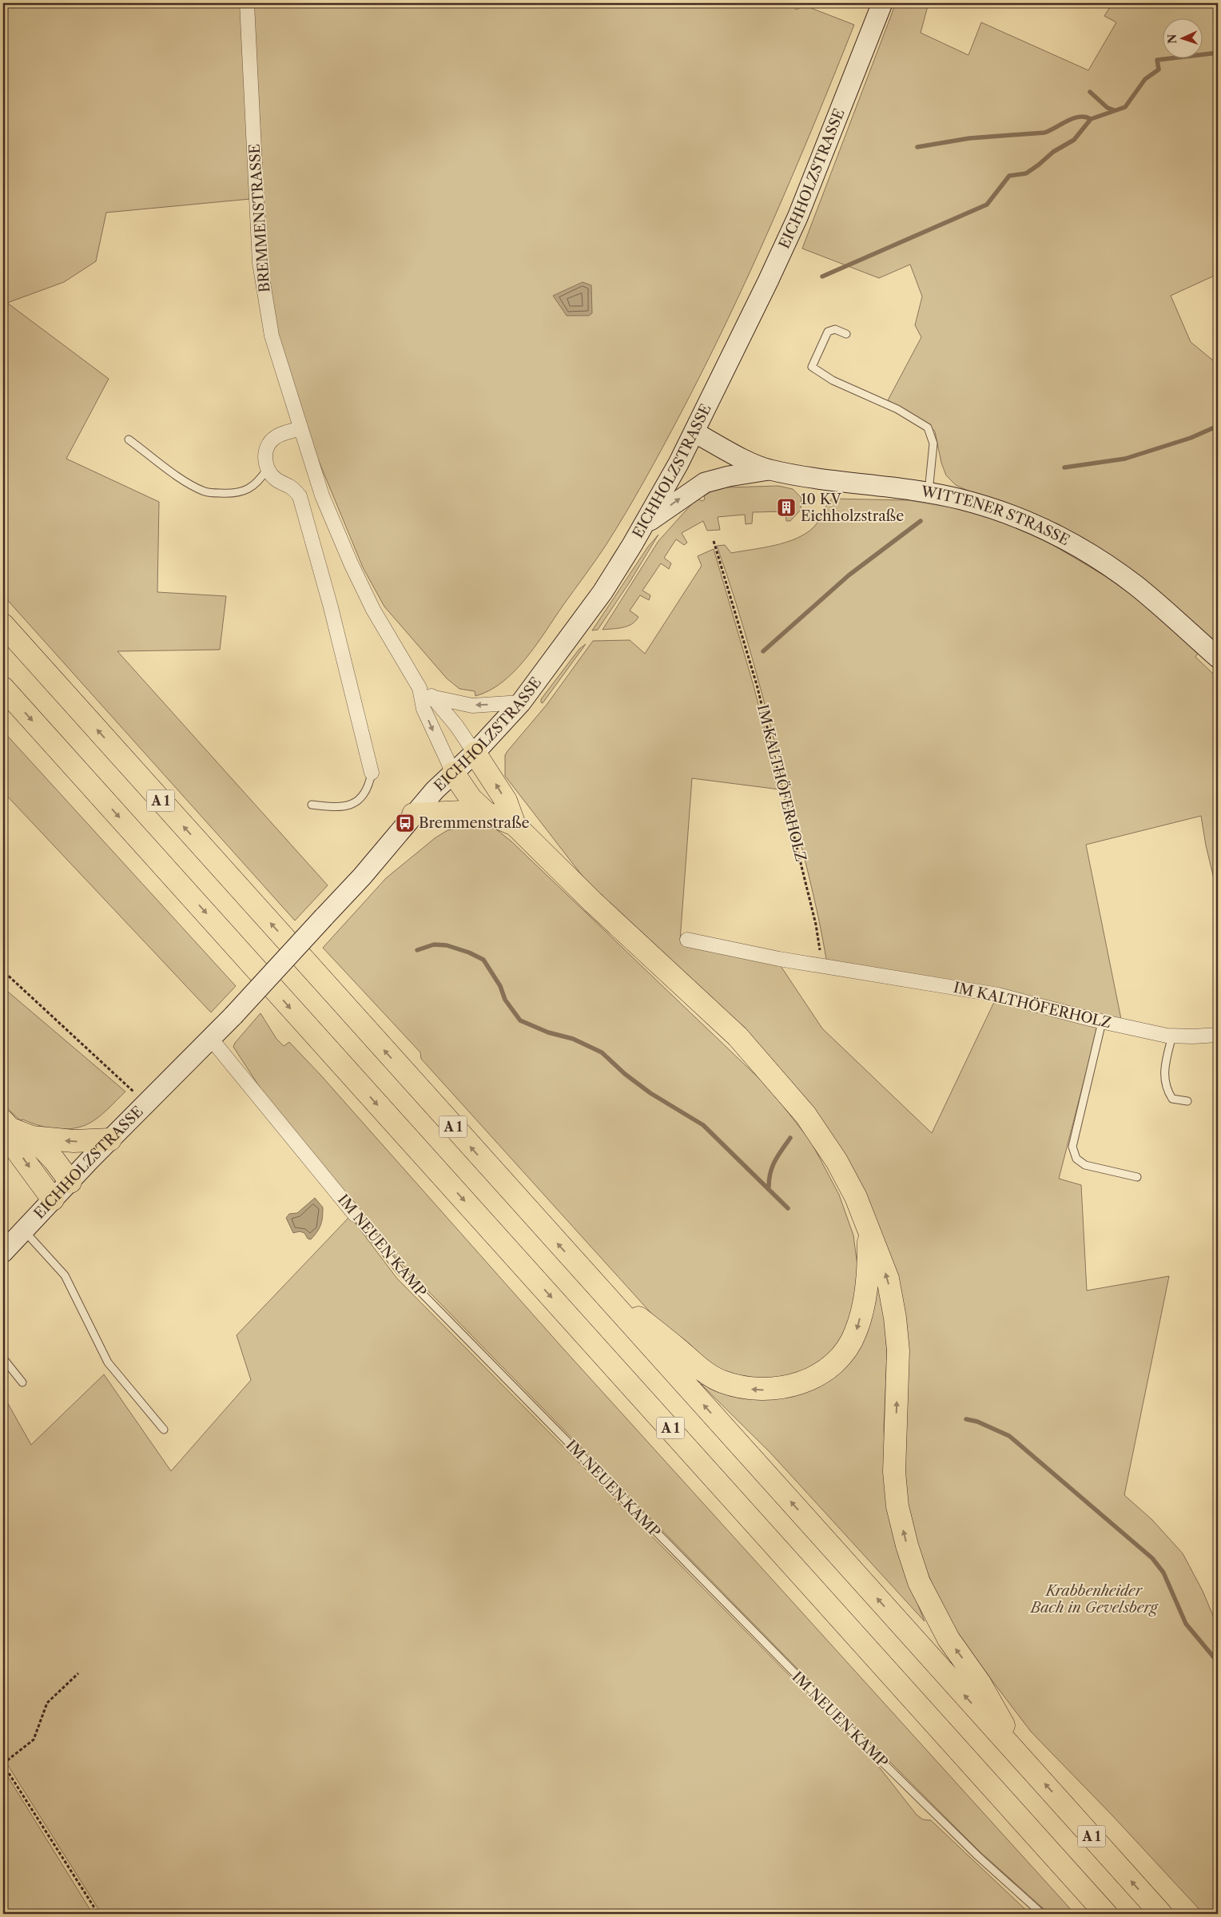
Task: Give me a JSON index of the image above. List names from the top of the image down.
{
  "streets": {
    "highway": ["A 1"],
    "main road": ["EICHHOLZSTRASSE", "WITTENER STRASSE"],
    "street": ["BREMMENSTRASSE", "IM KALTHÖFERHOLZ", "IM NEUEN KAMP"]
  },
  "crossings": [
    ["EICHHOLZSTRASSE", "BREMMENSTRASSE"],
    ["EICHHOLZSTRASSE", "WITTENER STRASSE"],
    ["EICHHOLZSTRASSE", "IM NEUEN KAMP"]
  ],
  "parks": ["Krabbenheider Bach in Gevelsberg"],
  "places": {
    "building": ["10 KV Eichholzstraße"],
    "bus stop": ["Bremmenstraße"]
  },
  "north": "left"
}
